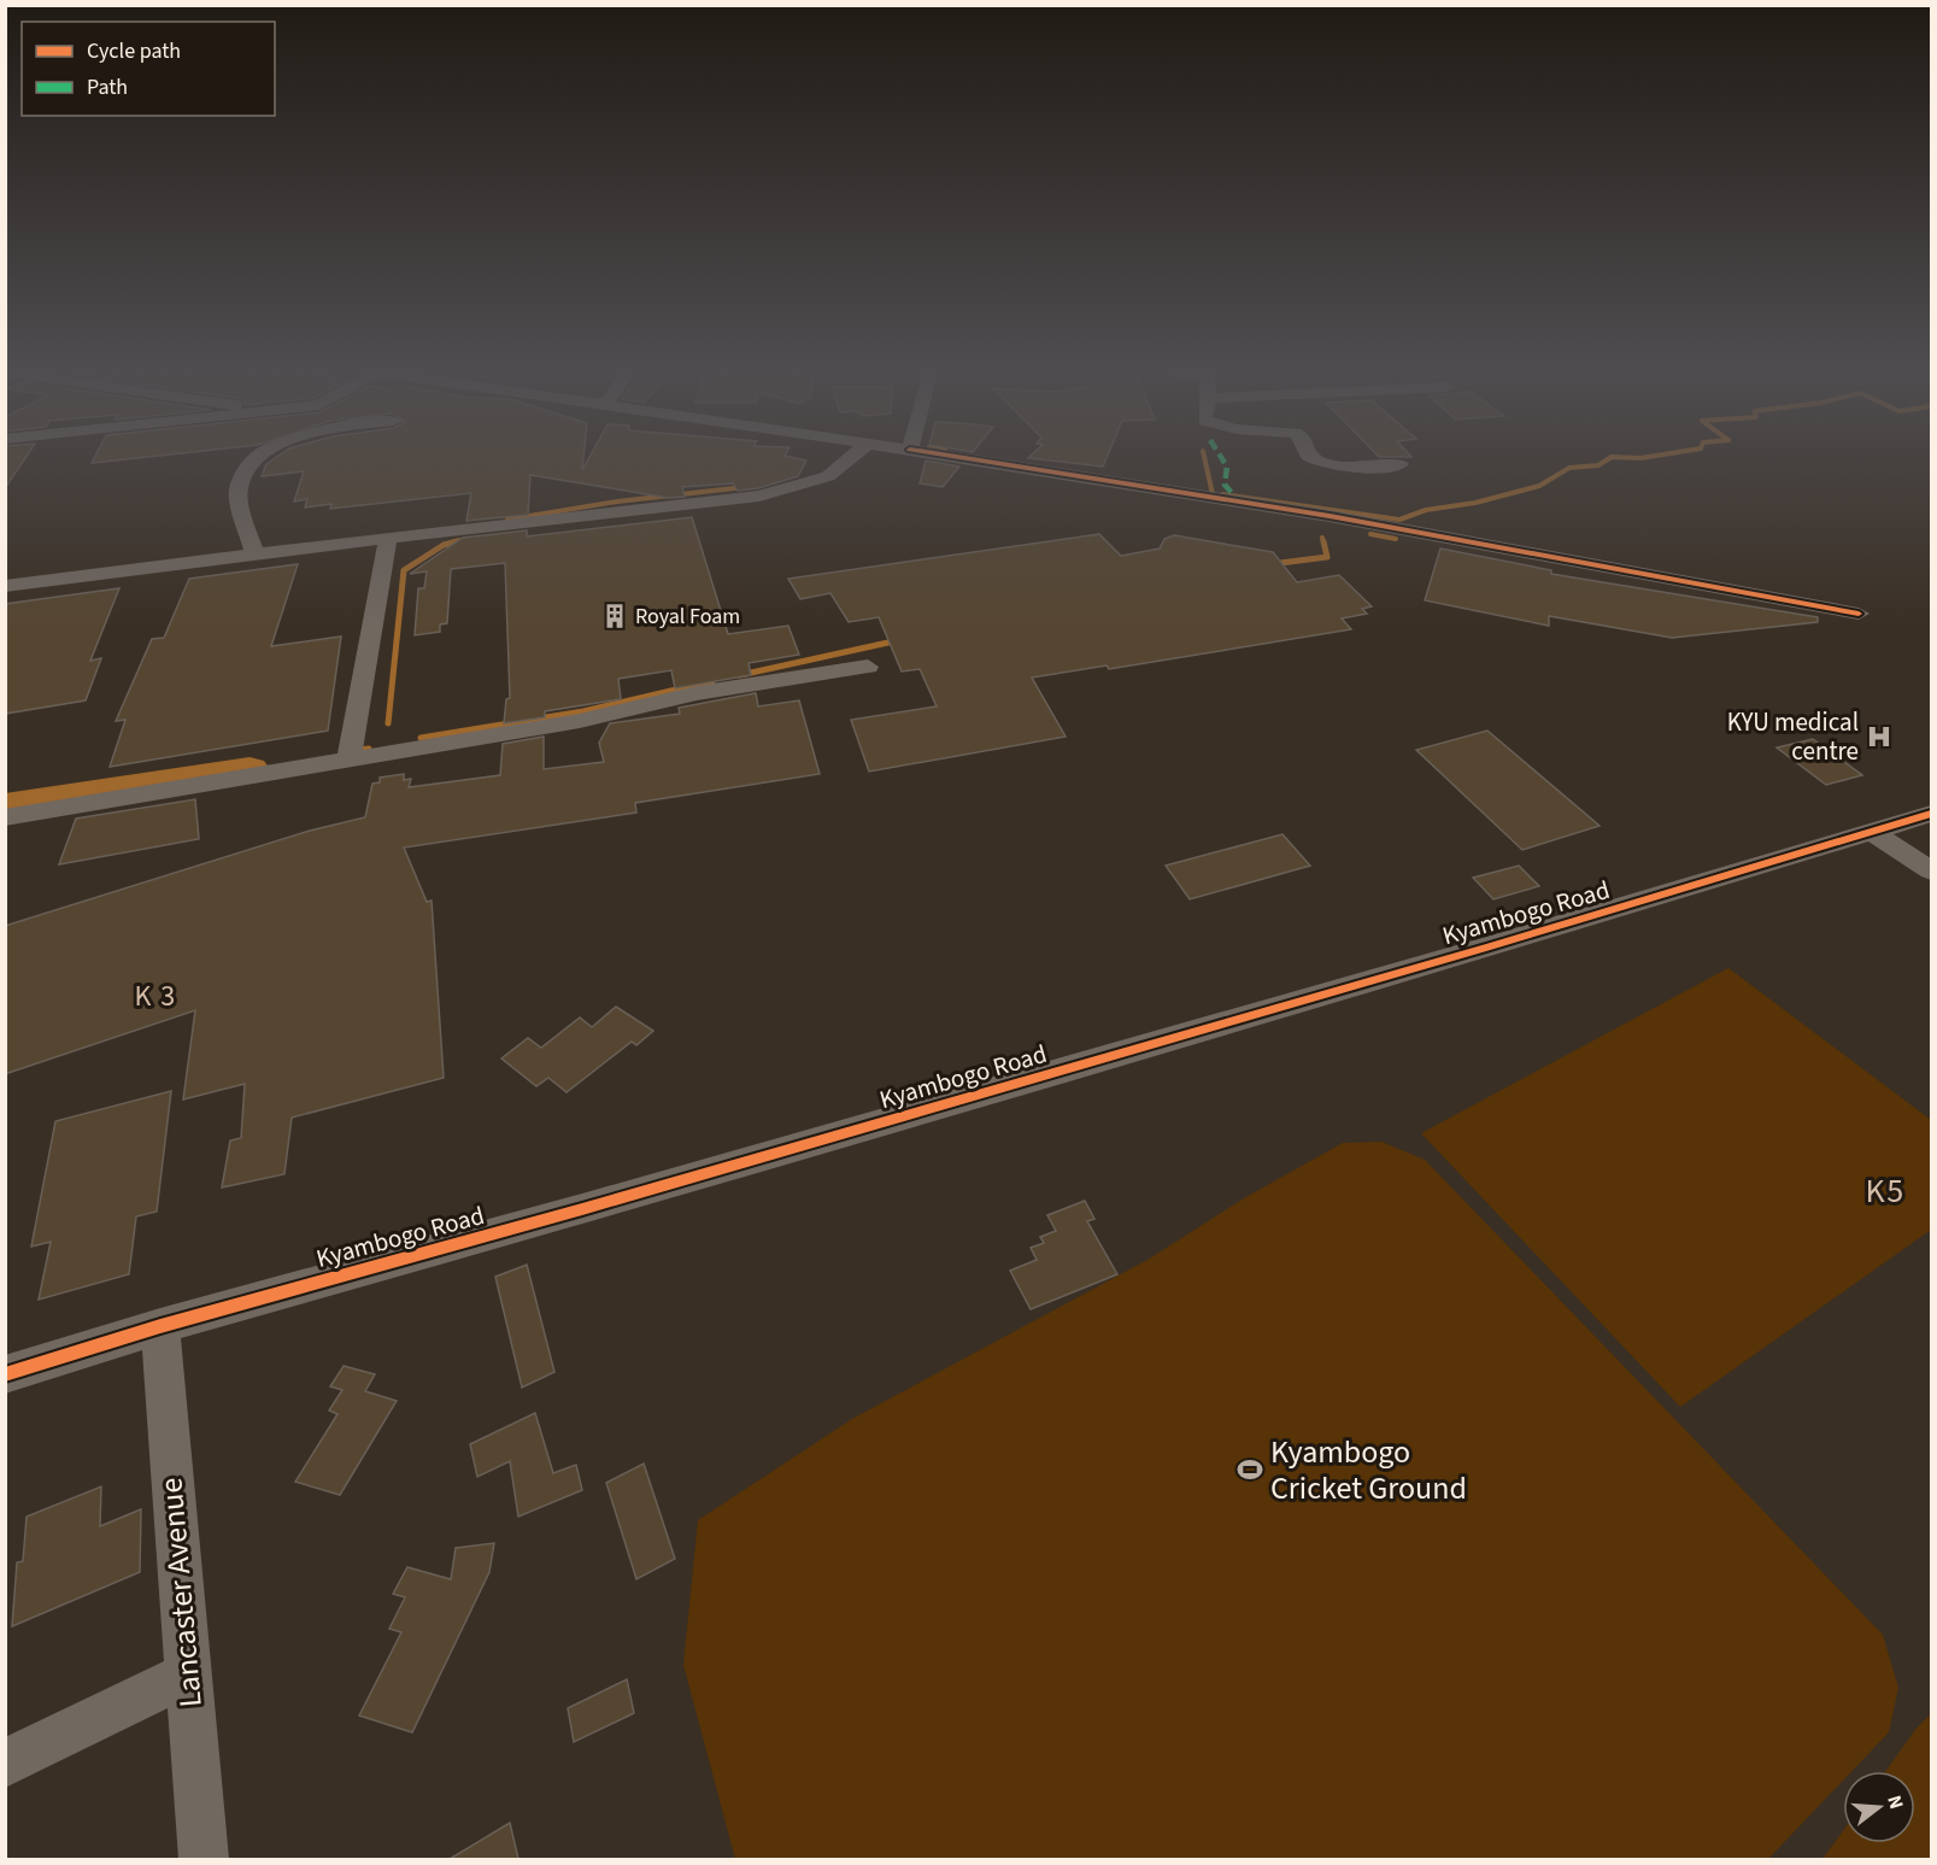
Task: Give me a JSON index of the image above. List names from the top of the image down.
{
  "streets": {
    "street": ["Kyambogo Road", "Lancaster Avenue"]
  },
  "crossings": [
    ["Kyambogo Road", "Lancaster Avenue"]
  ],
  "districts": ["K 3", "K5"],
  "places": {
    "building": ["Royal Foam"],
    "hospital": ["KYU medical centre"],
    "sports": ["Kyambogo Cricket Ground"]
  },
  "legend": ["Cycle path", "Path"],
  "north": "right"
}
